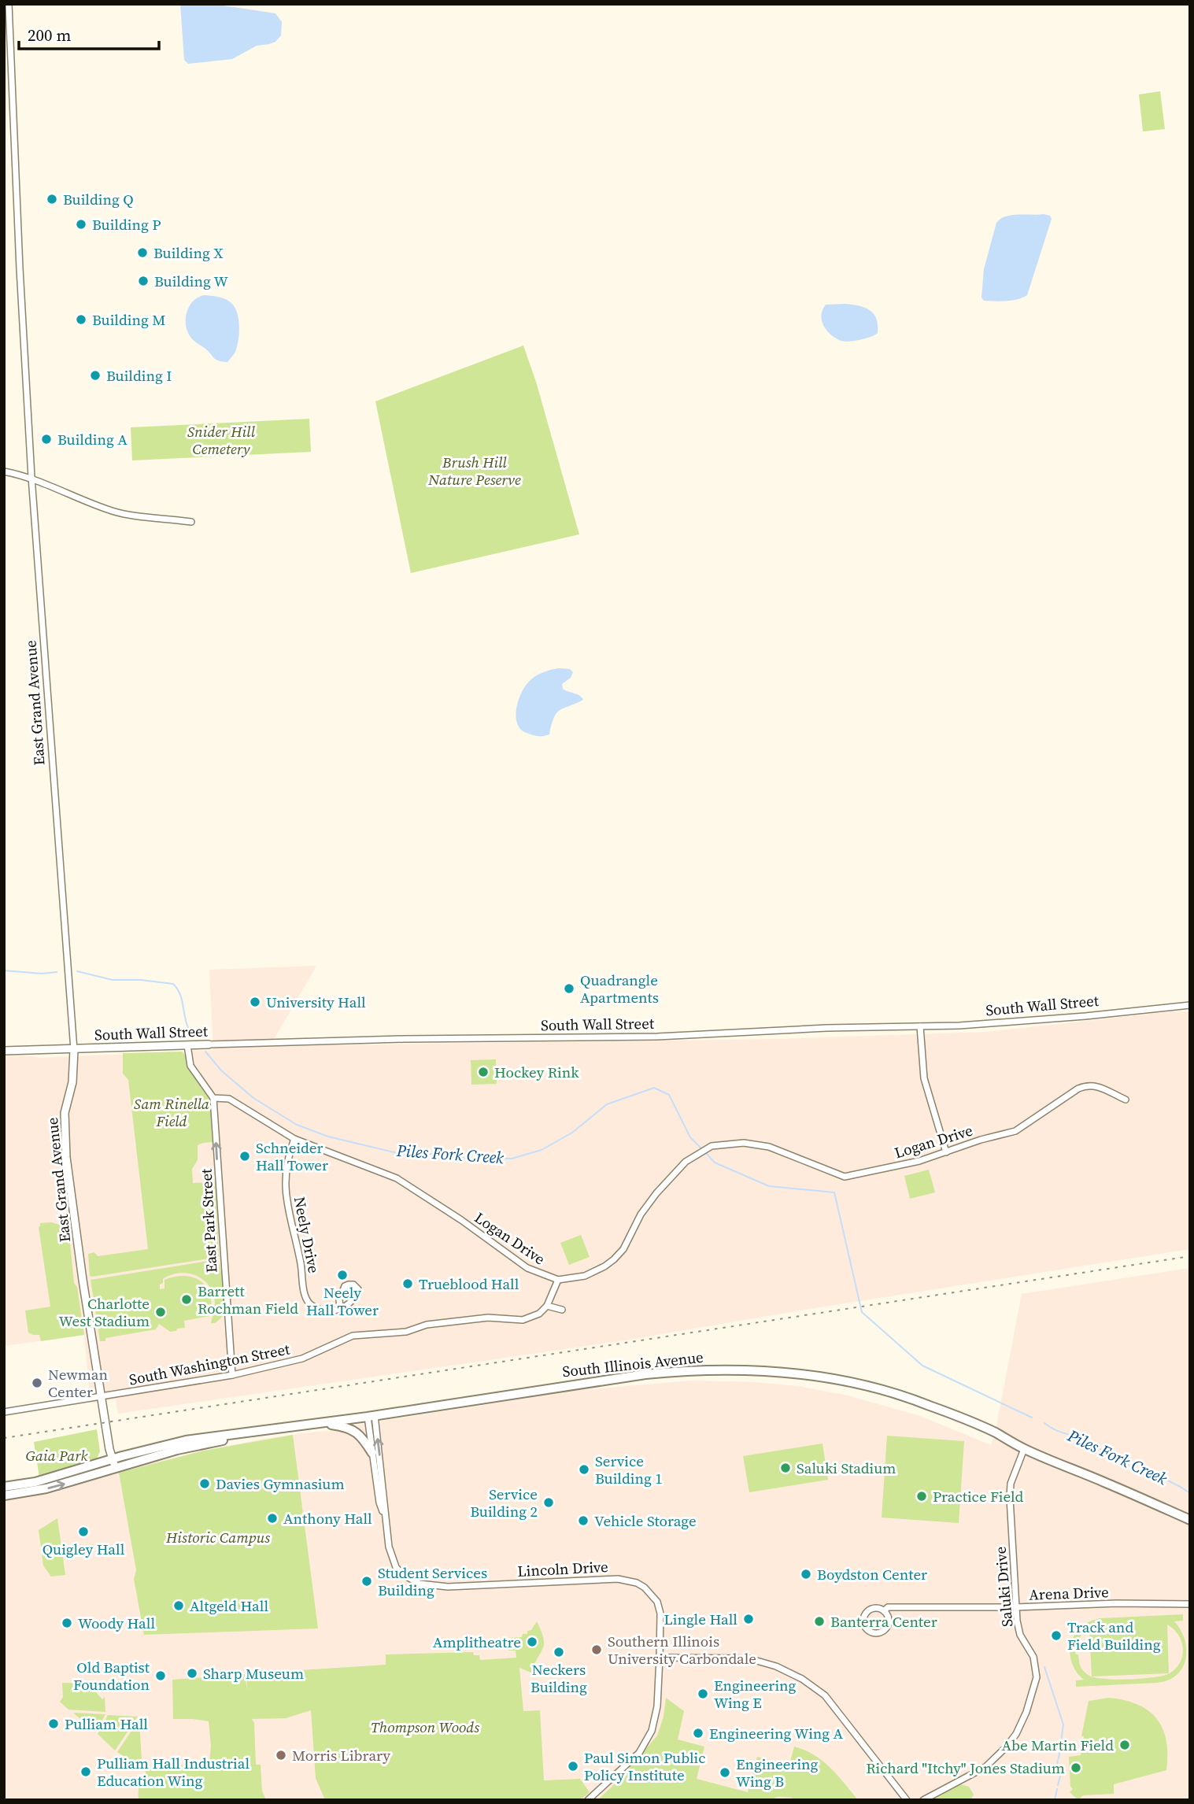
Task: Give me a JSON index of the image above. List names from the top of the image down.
{
  "streets": {
    "highway": ["South Illinois Avenue"],
    "main road": ["East Grand Avenue", "South Wall Street"],
    "street": [
      "Logan Drive",
      "East Park Street",
      "Neely Drive",
      "South Washington Street",
      "Lincoln Drive",
      "Saluki Drive",
      "Arena Drive"
    ]
  },
  "crossings": [
    ["East Grand Avenue", "South Wall Street"],
    ["East Grand Avenue", "South Washington Street"],
    ["East Grand Avenue", "South Illinois Avenue"],
    ["Logan Drive", "East Park Street"],
    ["Logan Drive", "Neely Drive"],
    ["East Park Street", "South Washington Street"],
    ["South Illinois Avenue", "Lincoln Drive"],
    ["South Illinois Avenue", "Saluki Drive"],
    ["Saluki Drive", "Arena Drive"]
  ],
  "one_way": ["East Park Street"],
  "water": ["Piles Fork Creek"],
  "parks": [
    "Snider Hill Cemetery",
    "Brush Hill Nature Peserve",
    "Sam Rinella Field",
    "Gaia Park",
    "Historic Campus",
    "Thompson Woods"
  ],
  "places": [
    "Building Q",
    "Building P",
    "Building X",
    "Building W",
    "Building M",
    "Building I",
    "Building A",
    "Quadrangle Apartments",
    "University Hall",
    "Hockey Rink",
    "Schneider Hall Tower",
    "Neely Hall Tower",
    "Trueblood Hall",
    "Barrett Rochman Field",
    "Charlotte West Stadium",
    "Newman Center",
    "Saluki Stadium",
    "Service Building 1",
    "Davies Gymnasium",
    "Practice Field",
    "Service Building 2",
    "Anthony Hall",
    "Vehicle Storage",
    "Quigley Hall",
    "Boydston Center",
    "Student Services Building",
    "Altgeld Hall",
    "Lingle Hall",
    "Banterra Center",
    "Woody Hall",
    "Track and Field Building",
    "Amplitheatre",
    "Southern Illinois University Carbondale",
    "Neckers Building",
    "Sharp Museum",
    "Old Baptist Foundation",
    "Engineering Wing E",
    "Pulliam Hall",
    "Engineering Wing A",
    "Abe Martin Field",
    "Morris Library",
    "Paul Simon Public Policy Institute",
    "Richard \"Itchy\" Jones Stadium",
    "Pulliam Hall Industrial Education Wing",
    "Engineering Wing B"
  ],
  "scale_bar": "200 m"
}
